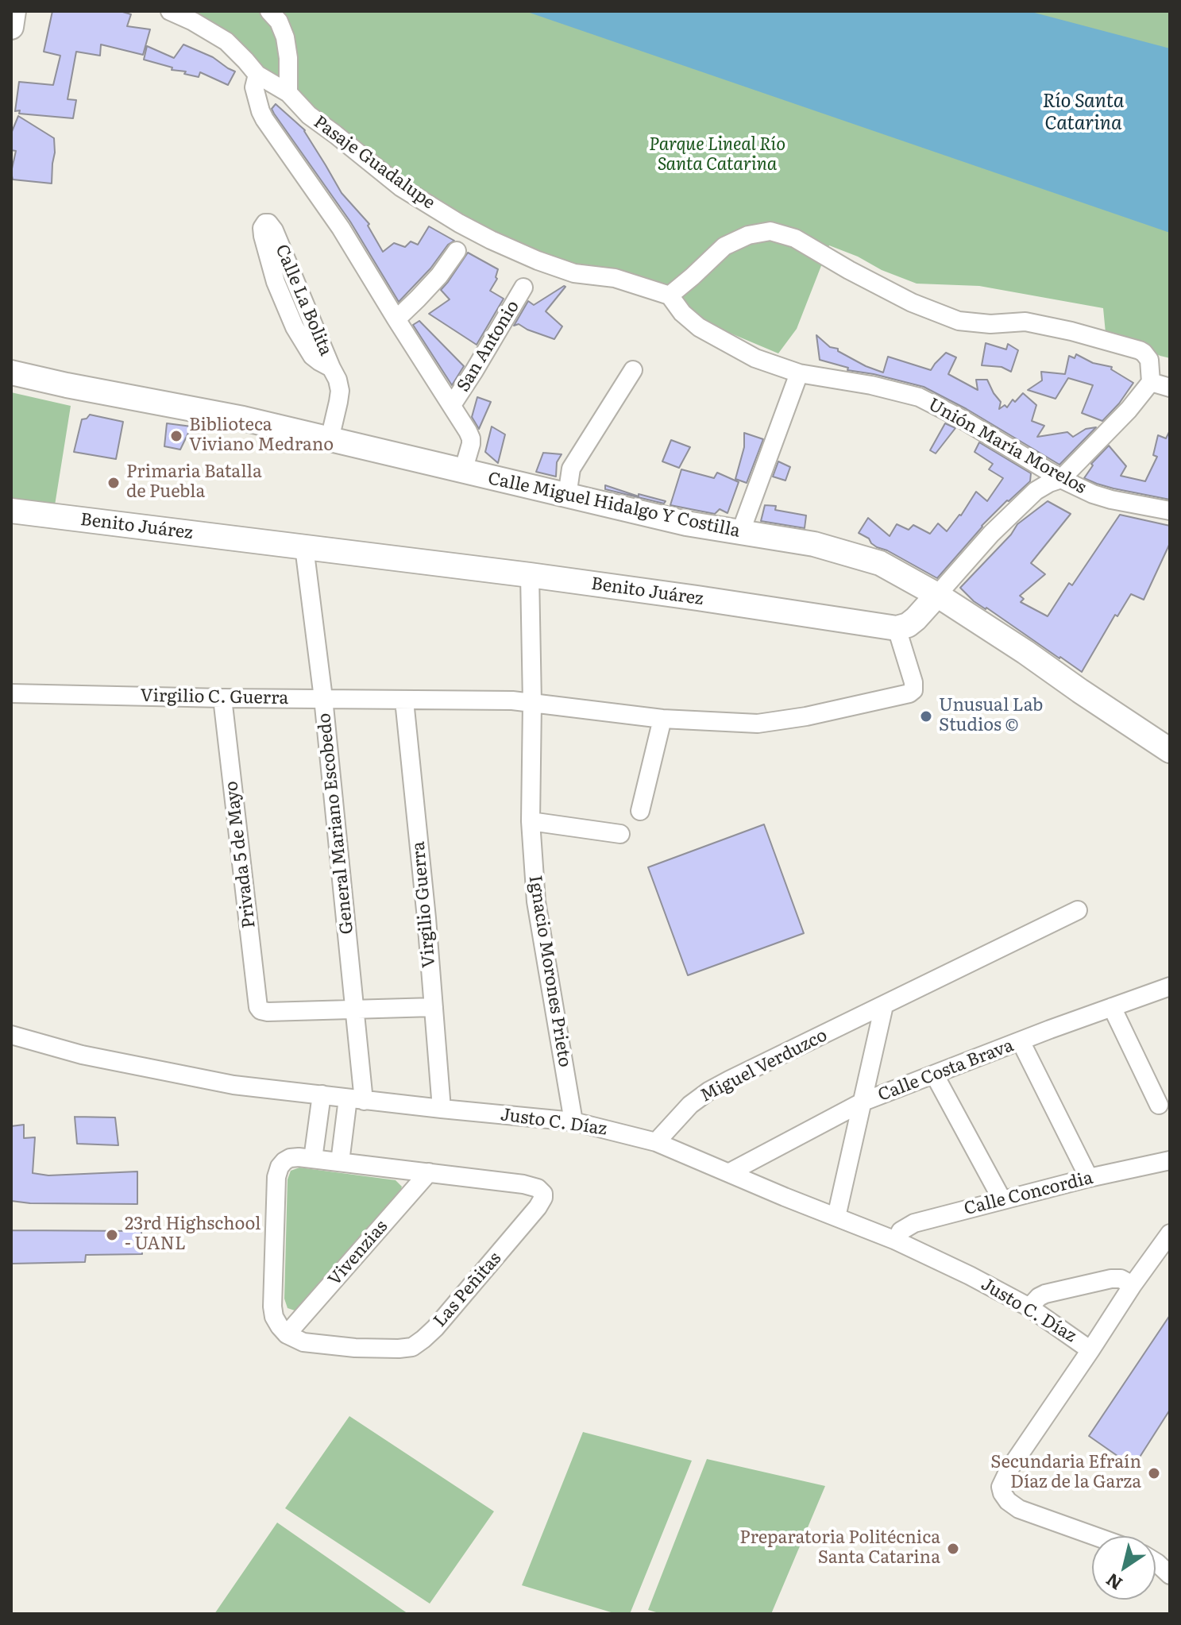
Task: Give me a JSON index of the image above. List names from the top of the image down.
{
  "streets": {
    "street": [
      "Pasaje Guadalupe",
      "Calle La Bolita",
      "San Antonio",
      "Unión María Morelos",
      "Calle Miguel Hidalgo Y Costilla",
      "Benito Juárez",
      "Virgilio C. Guerra",
      "General Mariano Escobedo",
      "Privada 5 de Mayo",
      "Virgilio Guerra",
      "Ignacio Morones Prieto",
      "Miguel Verduzco",
      "Calle Costa Brava",
      "Justo C. Díaz",
      "Calle Concordia",
      "Vivenzias",
      "Las Peñitas"
    ]
  },
  "crossings": [
    ["Benito Juárez", "General Mariano Escobedo"],
    ["Benito Juárez", "Ignacio Morones Prieto"],
    ["Virgilio C. Guerra", "General Mariano Escobedo"],
    ["Virgilio C. Guerra", "Privada 5 de Mayo"],
    ["Virgilio C. Guerra", "Virgilio Guerra"],
    ["Virgilio C. Guerra", "Ignacio Morones Prieto"],
    ["General Mariano Escobedo", "Privada 5 de Mayo"],
    ["General Mariano Escobedo", "Justo C. Díaz"],
    ["General Mariano Escobedo", "Las Peñitas"],
    ["Virgilio Guerra", "Justo C. Díaz"],
    ["Ignacio Morones Prieto", "Justo C. Díaz"],
    ["Miguel Verduzco", "Justo C. Díaz"],
    ["Calle Costa Brava", "Justo C. Díaz"],
    ["Justo C. Díaz", "Calle Concordia"],
    ["Vivenzias", "Las Peñitas"]
  ],
  "water": ["Río Santa Catarina"],
  "parks": ["Parque Lineal Río Santa Catarina"],
  "places": [
    "Biblioteca Viviano Medrano",
    "Primaria Batalla de Puebla",
    "Unusual Lab Studios ©",
    "23rd Highschool - UANL",
    "Secundaria Efraín Díaz de la Garza",
    "Preparatoria Politécnica Santa Catarina"
  ],
  "north": "bottom left"
}
